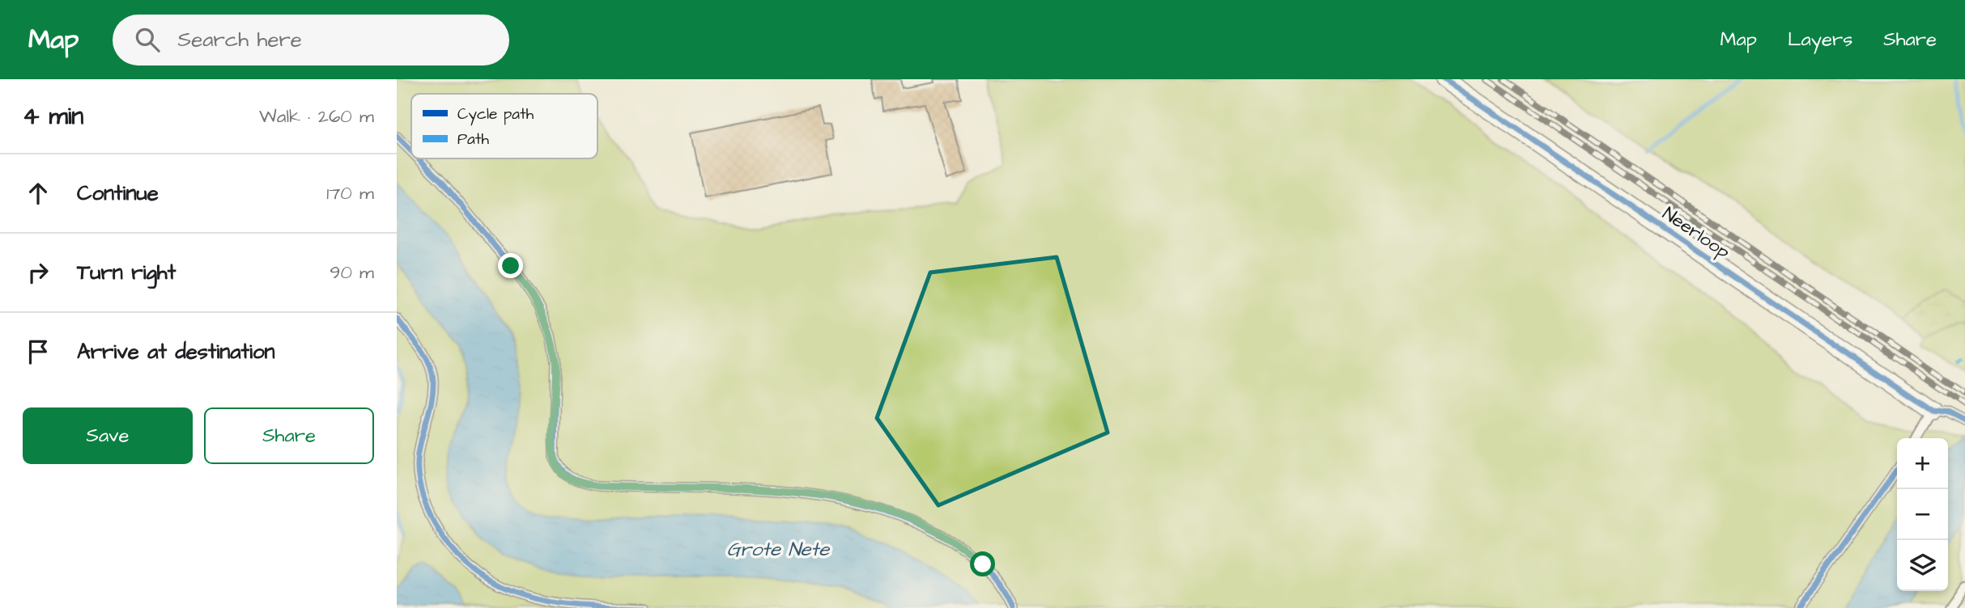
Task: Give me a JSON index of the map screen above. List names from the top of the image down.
{
  "streets": {
    "street": ["Neerloop"]
  },
  "water": ["Grote Nete"],
  "legend": ["Cycle path", "Path"],
  "page": {
    "header": "Map",
    "search": "Search here",
    "nav": ["Map", "Layers", "Share"],
    "heading": ["4 min", "Walk · 260 m"],
    "list": [
      ["Continue", "170 m"],
      ["Turn right", "90 m"],
      "Arrive at destination"
    ],
    "buttons": ["Save", "Share"],
    "map_buttons": ["+", "−"]
  }
}
